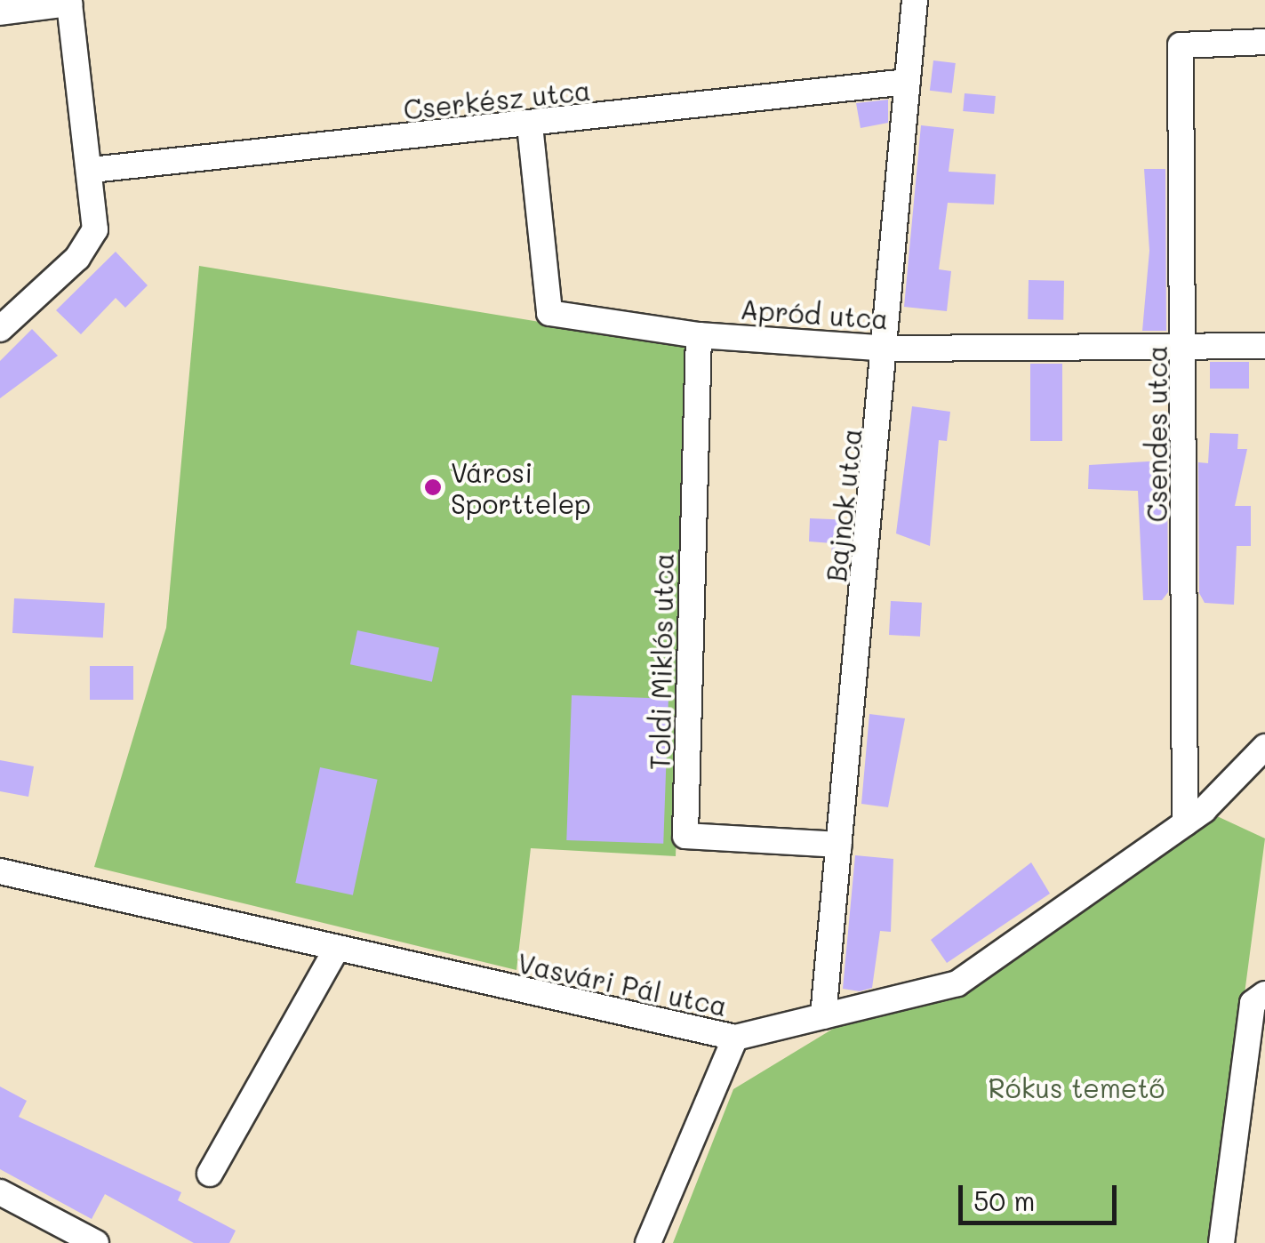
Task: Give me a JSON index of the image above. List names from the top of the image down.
{
  "streets": {
    "street": [
      "Cserkész utca",
      "Apród utca",
      "Csendes utca",
      "Bajnok utca",
      "Toldi Miklós utca",
      "Vasvári Pál utca"
    ]
  },
  "crossings": [
    ["Cserkész utca", "Apród utca"],
    ["Cserkész utca", "Bajnok utca"],
    ["Apród utca", "Csendes utca"],
    ["Apród utca", "Bajnok utca"],
    ["Apród utca", "Toldi Miklós utca"],
    ["Csendes utca", "Vasvári Pál utca"],
    ["Bajnok utca", "Toldi Miklós utca"],
    ["Bajnok utca", "Vasvári Pál utca"]
  ],
  "parks": ["Rókus temető"],
  "places": ["Városi Sporttelep"],
  "scale_bar": "50 m"
}
